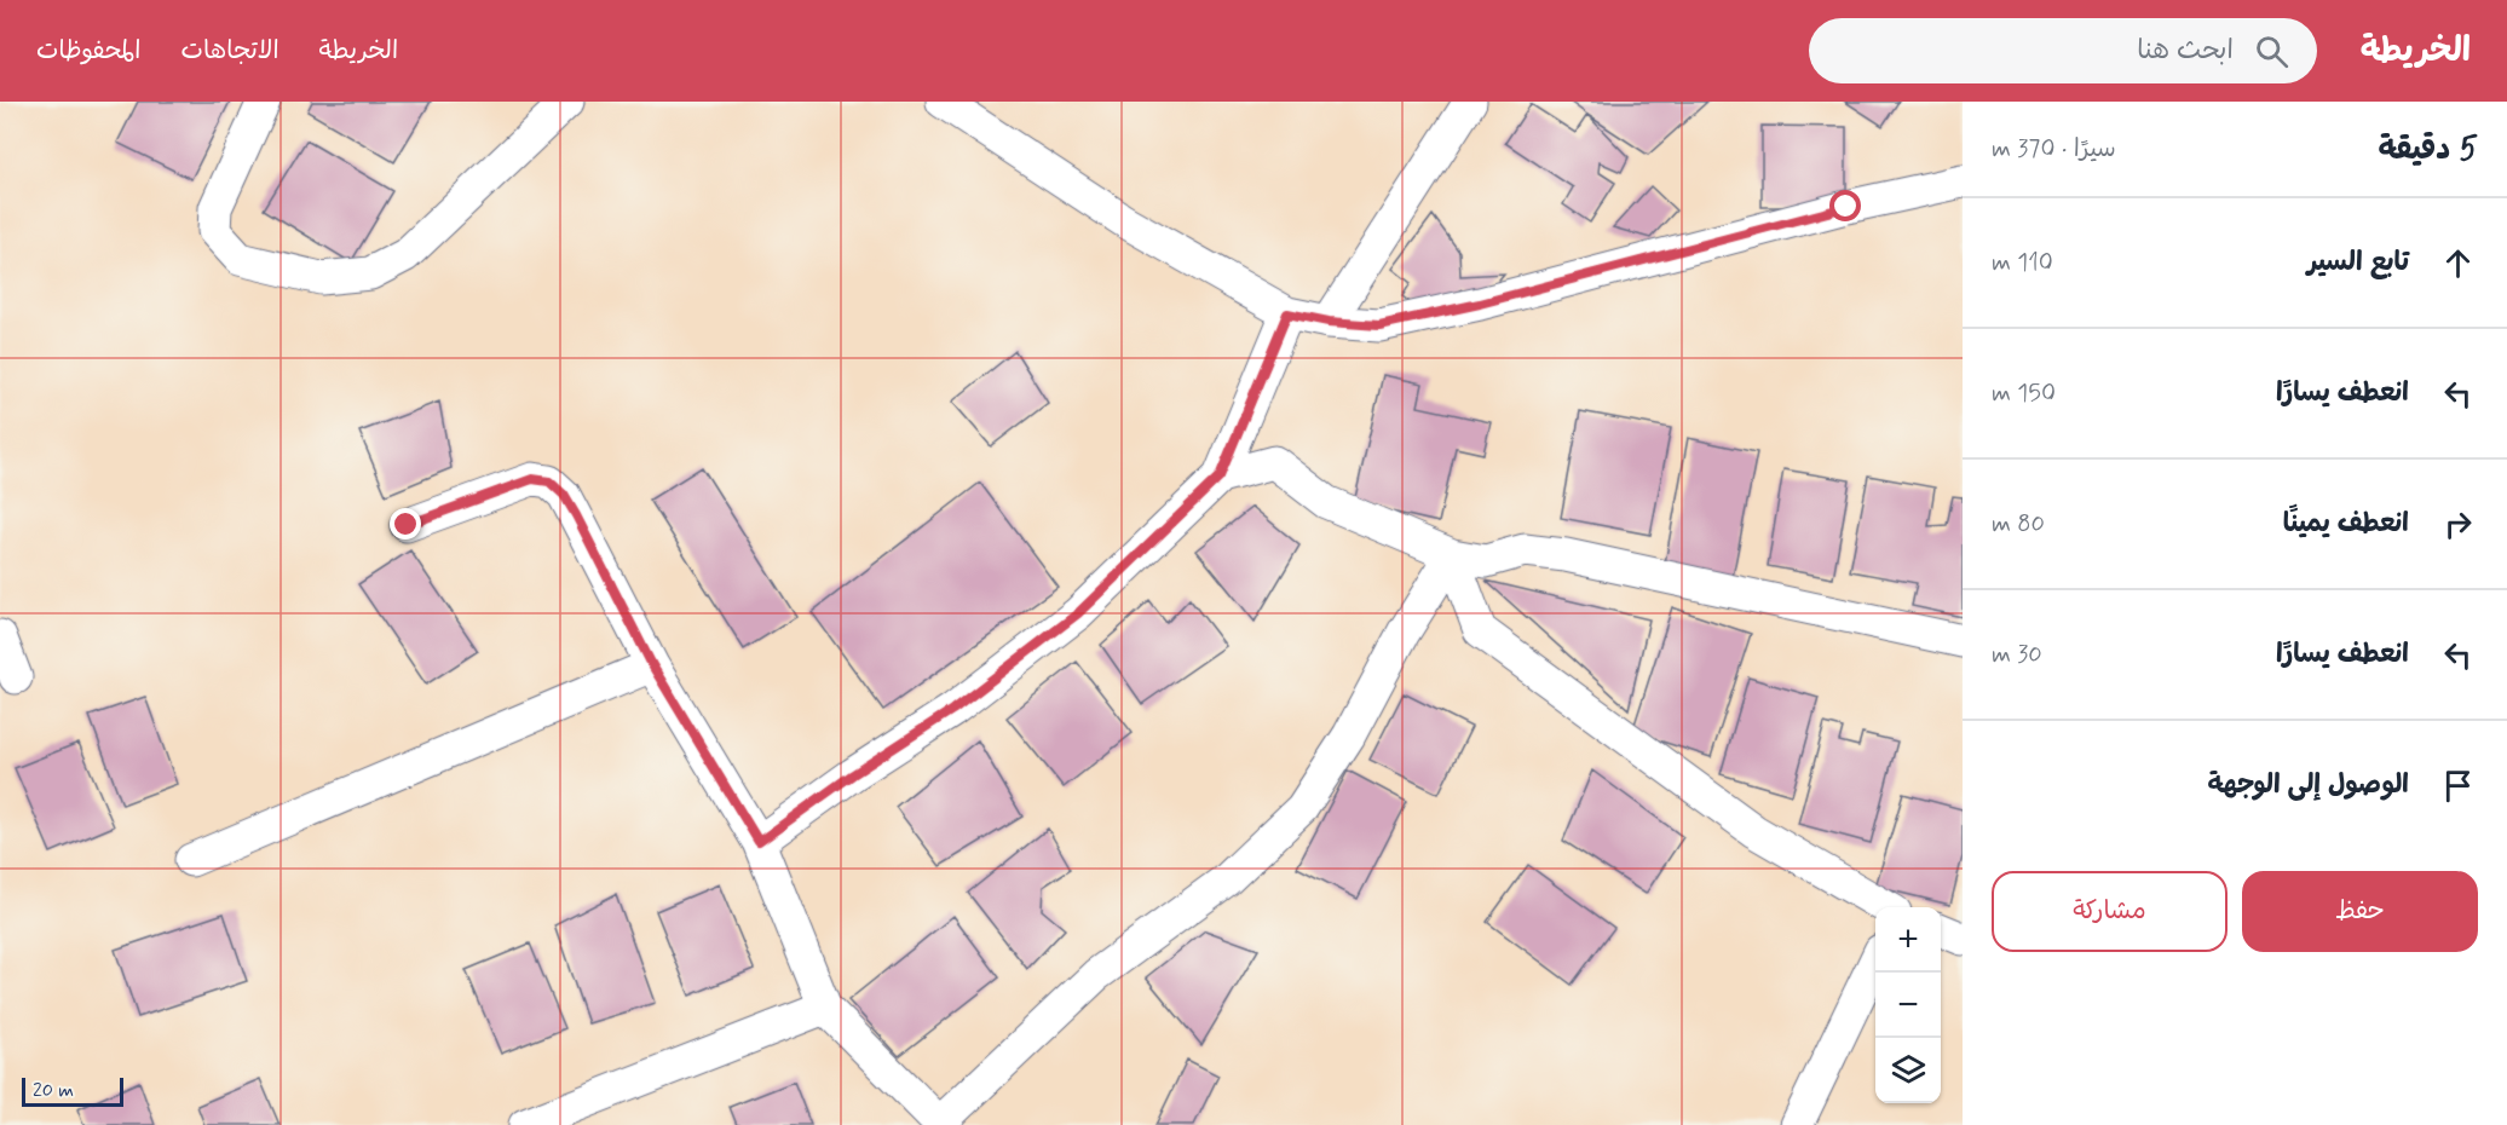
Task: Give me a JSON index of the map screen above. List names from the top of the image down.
{
  "scale_bar": "20 m",
  "page": {
    "header": "الخريطة",
    "search": "ابحث هنا",
    "nav": ["الخريطة", "الاتجاهات", "المحفوظات"],
    "heading": ["5 دقيقة", "سيرًا · 370 m"],
    "list": [
      ["تابع السير", "110 m"],
      ["انعطف يسارًا", "150 m"],
      ["انعطف يمينًا", "80 m"],
      ["انعطف يسارًا", "30 m"],
      "الوصول إلى الوجهة"
    ],
    "buttons": ["حفظ", "مشاركة"],
    "map_buttons": ["+", "−"],
    "scale": "20 m"
  }
}
